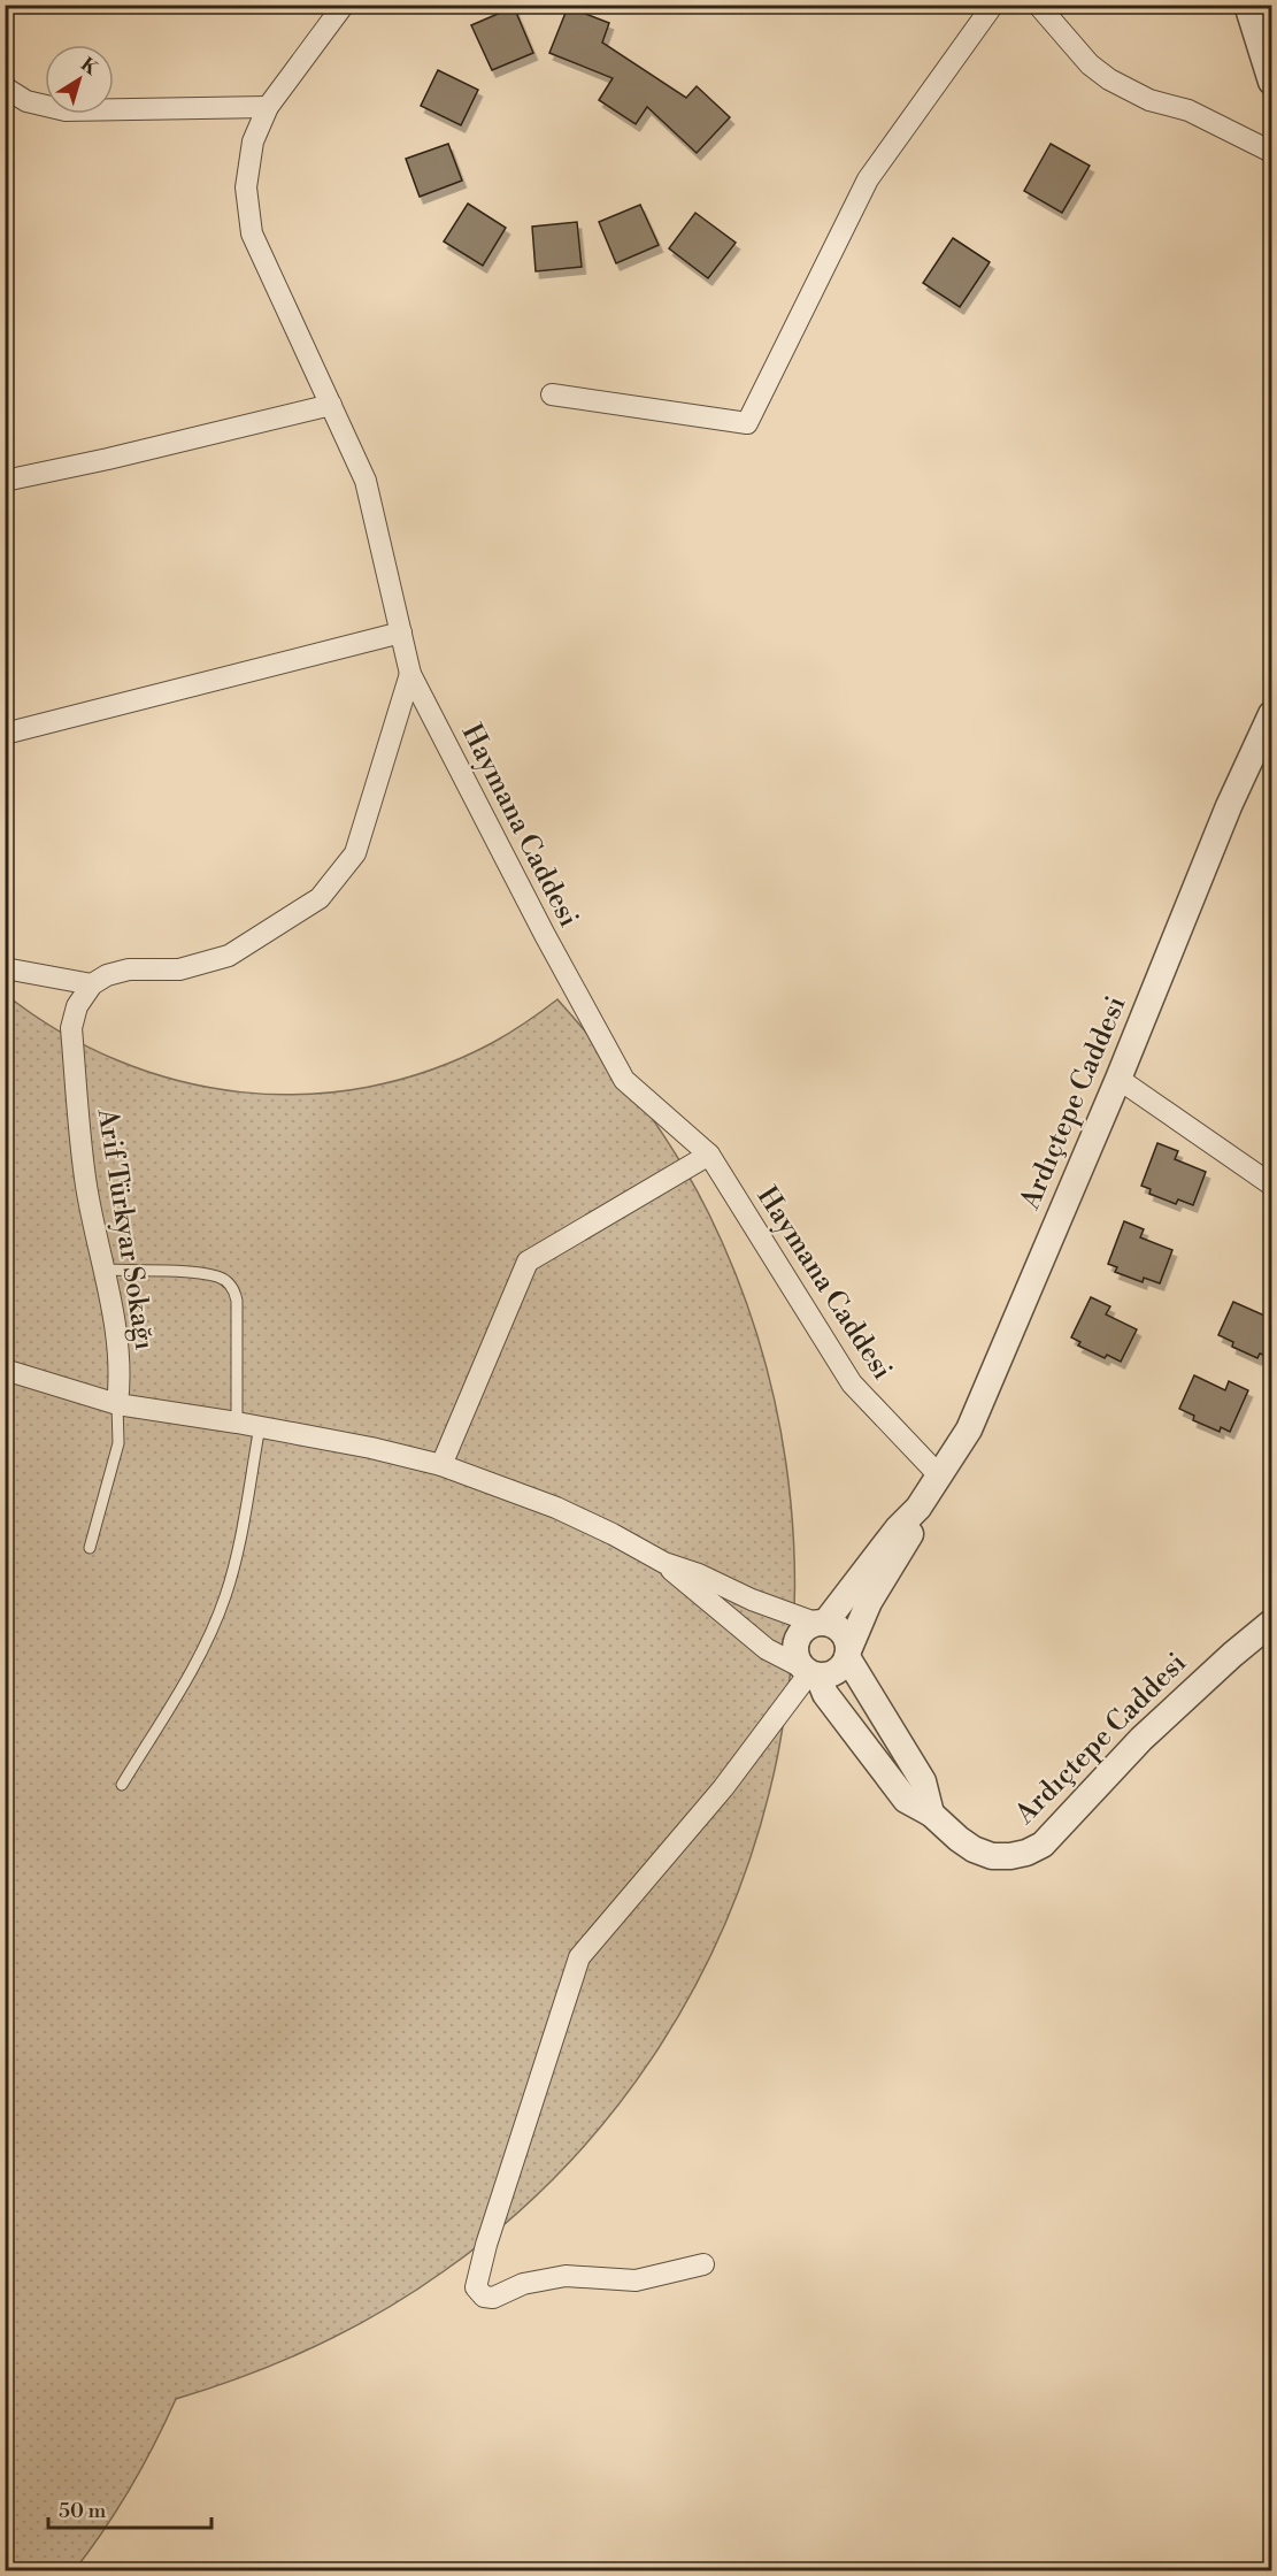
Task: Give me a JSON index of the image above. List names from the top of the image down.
{
  "streets": {
    "street": ["Haymana Caddesi", "Ardıçtepe Caddesi", "Arif Türkyar Sokağı"]
  },
  "crossings": [
    ["Haymana Caddesi", "Ardıçtepe Caddesi"]
  ],
  "scale_bar": "50 m",
  "north": "top right"
}
